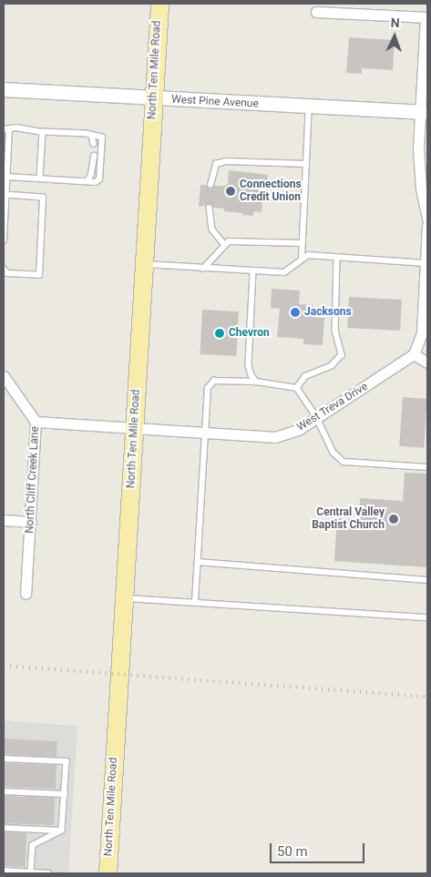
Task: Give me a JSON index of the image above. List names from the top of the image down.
{
  "streets": {
    "main road": ["North Ten Mile Road"],
    "street": ["West Pine Avenue", "West Treva Drive", "North Cliff Creek Lane"]
  },
  "crossings": [
    ["North Ten Mile Road", "West Pine Avenue"],
    ["North Ten Mile Road", "West Treva Drive"],
    ["West Treva Drive", "North Cliff Creek Lane"]
  ],
  "places": [
    "Connections Credit Union",
    "Jacksons",
    "Chevron",
    "Central Valley Baptist Church"
  ],
  "scale_bar": "50 m",
  "north": "top"
}
